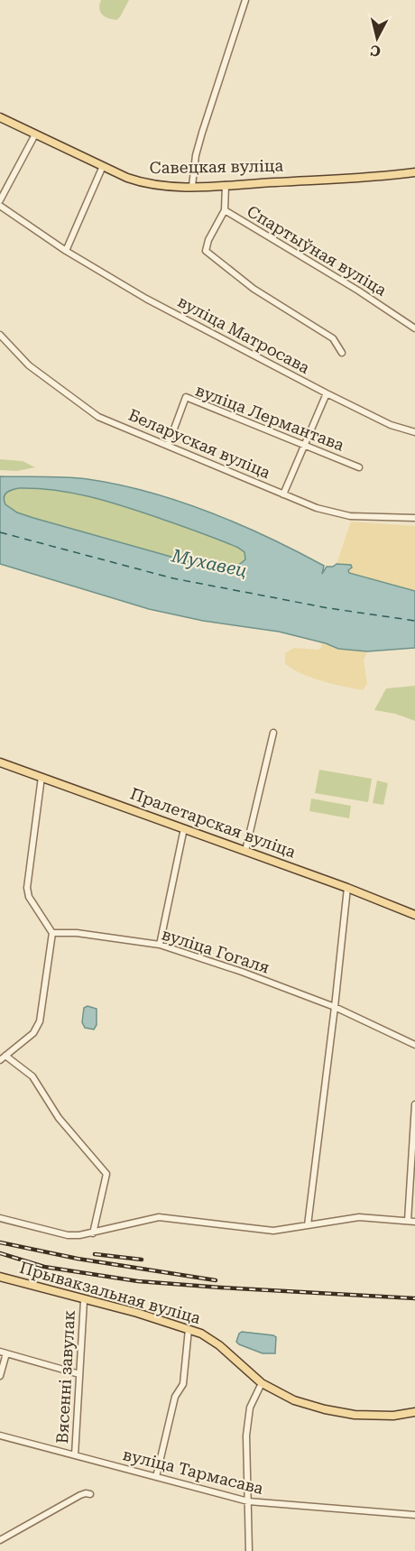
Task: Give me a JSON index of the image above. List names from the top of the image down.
{
  "streets": {
    "main road": ["Савецкая вуліца", "Пралетарская вуліца", "Прывакзальная вуліца"],
    "street": [
      "Спартыўная вуліца",
      "вуліца Матросава",
      "вуліца Лермантава",
      "Беларуская вуліца",
      "вуліца Гогаля",
      "Вясенні завулак",
      "вуліца Тармасава"
    ]
  },
  "crossings": [
    ["Савецкая вуліца", "Спартыўная вуліца"],
    ["вуліца Лермантава", "Беларуская вуліца"],
    ["Прывакзальная вуліца", "Вясенні завулак"],
    ["Вясенні завулак", "вуліца Тармасава"]
  ],
  "water": ["Мухавец"],
  "north": "bottom"
}
